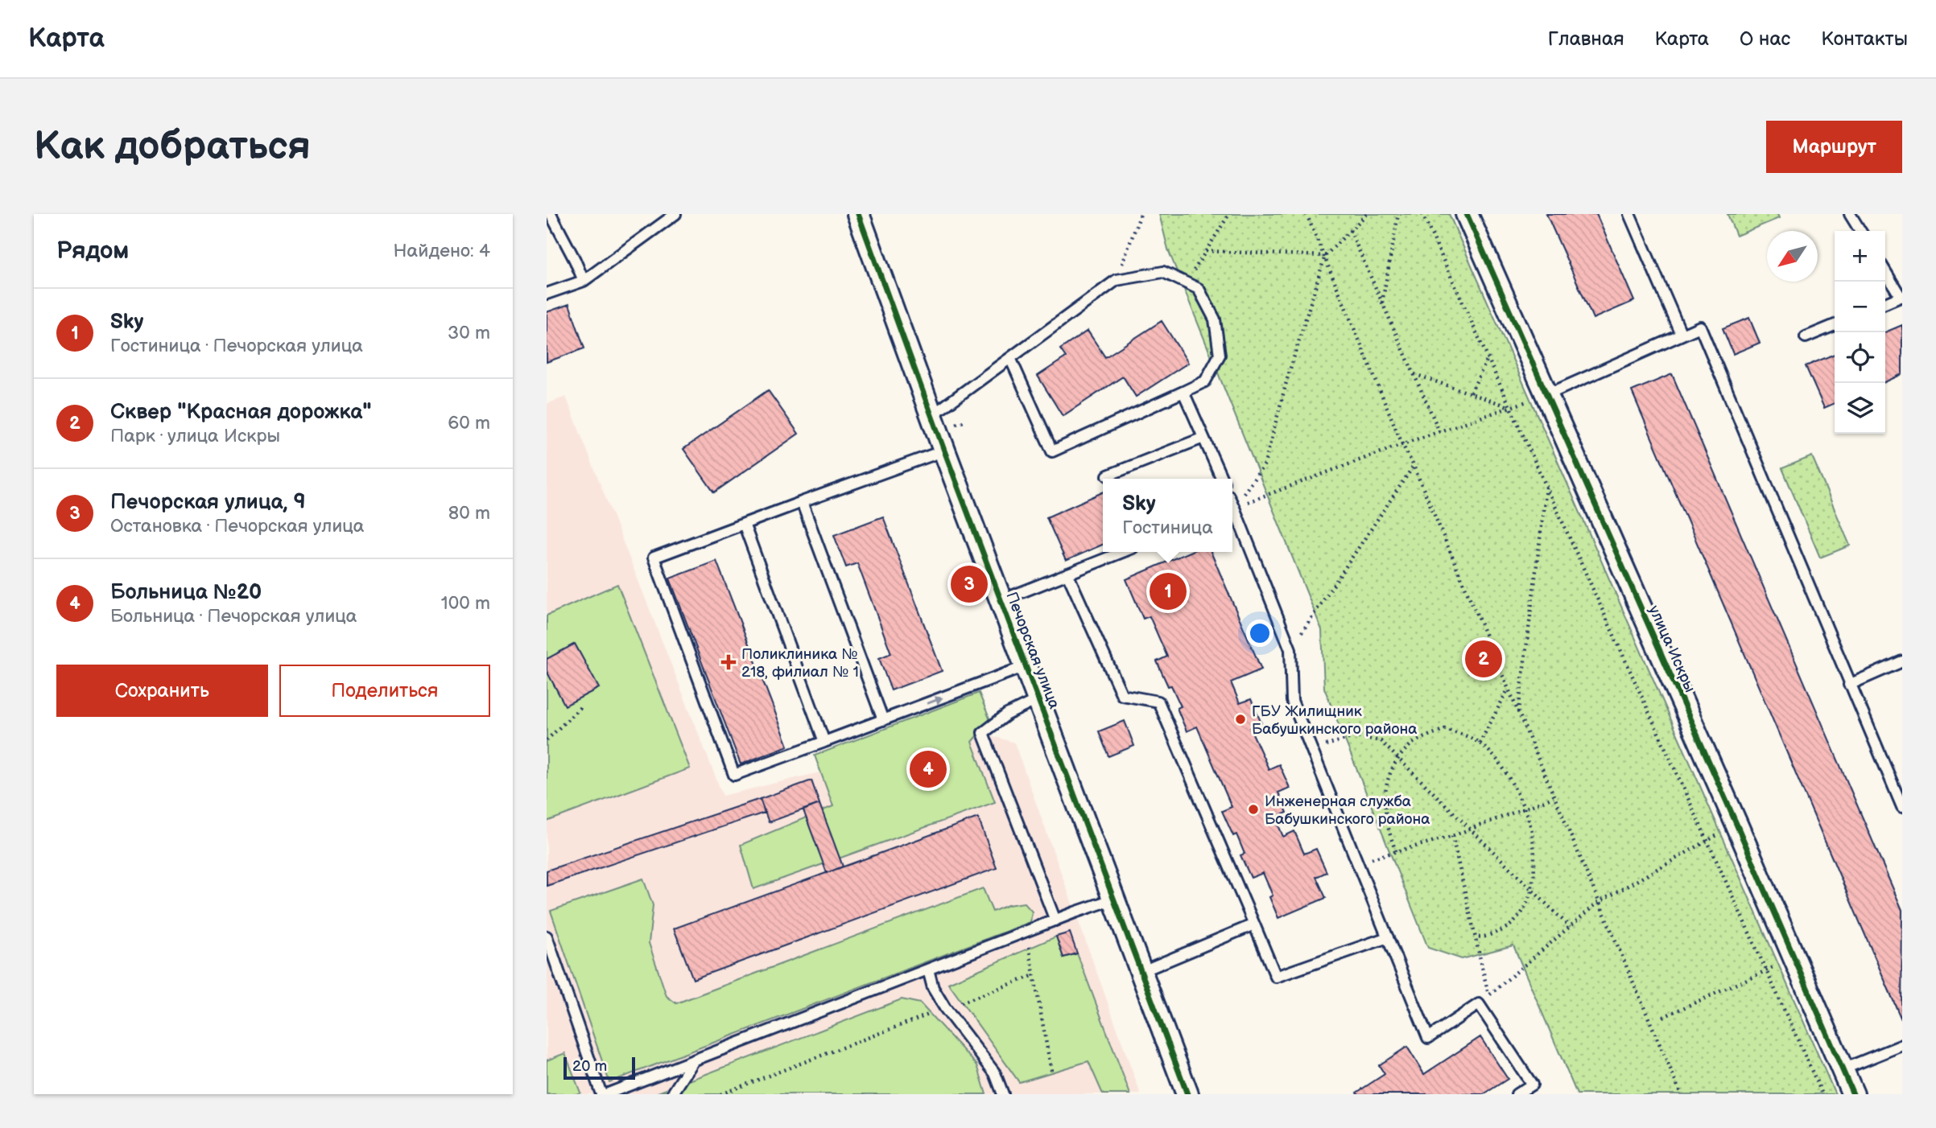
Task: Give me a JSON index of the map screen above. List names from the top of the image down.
{
  "streets": {
    "street": ["улица Искры", "Печорская улица"]
  },
  "places": {
    "health": ["Поликлиника № 218, филиал № 1"],
    "other": ["ГБУ Жилищник Бабушкинского района", "Инженерная служба Бабушкинского района"]
  },
  "scale_bar": "20 m",
  "north": "bottom left",
  "page": {
    "header": "Карта",
    "nav": [
      "Главная",
      "Карта",
      "О нас",
      "Контакты"
    ],
    "buttons": [
      "Маршрут",
      ["Сохранить", "Поделиться"]
    ],
    "title": "Как добраться",
    "heading": ["Рядом", "Найдено: 4"],
    "map_buttons": ["+", "−"],
    "list": [
      {
        "mark": "1",
        "name": "Sky",
        "note": "Гостиница · Печорская улица",
        "value": "30 m"
      },
      {
        "mark": "2",
        "name": "Сквер \"Красная дорожка\"",
        "note": "Парк · улица Искры",
        "value": "60 m"
      },
      {
        "mark": "3",
        "name": "Печорская улица, 9",
        "note": "Остановка · Печорская улица",
        "value": "80 m"
      },
      {
        "mark": "4",
        "name": "Больница №20",
        "note": "Больница · Печорская улица",
        "value": "100 m"
      }
    ],
    "popup": ["Sky", "Гостиница"],
    "pins": [
      "3",
      "1",
      "2",
      "4"
    ],
    "scale": "20 m"
  }
}
